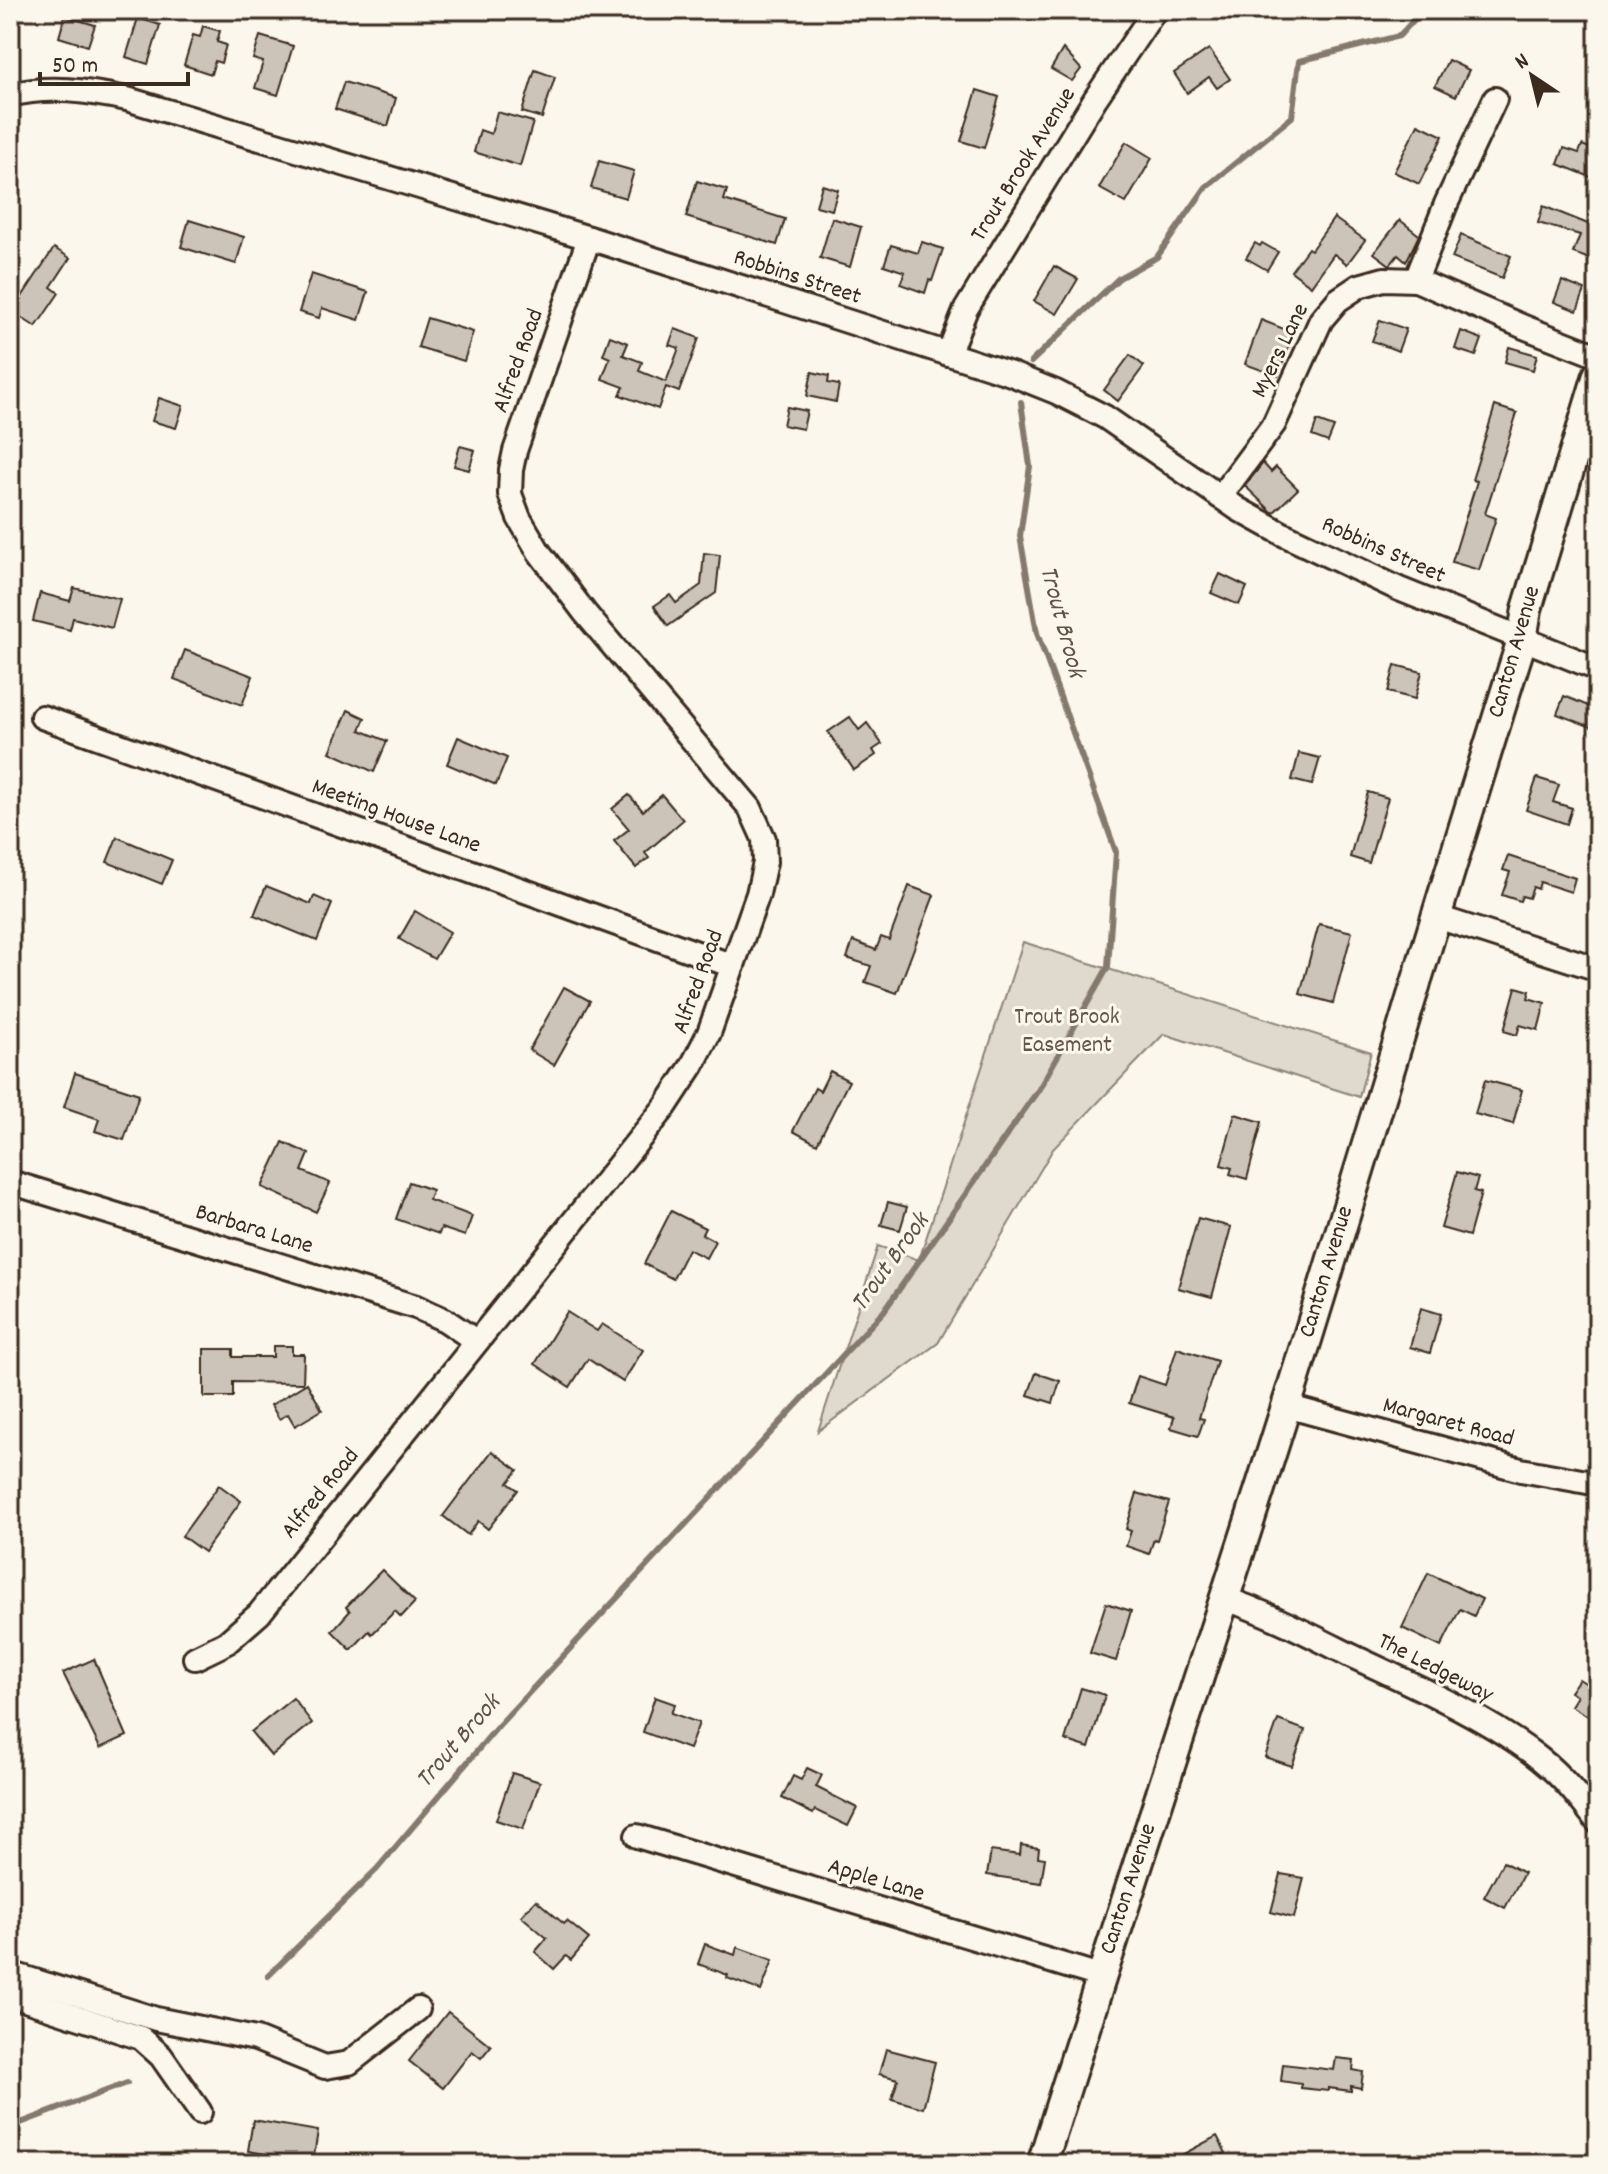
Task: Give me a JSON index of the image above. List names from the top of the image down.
{
  "streets": {
    "main road": ["Canton Avenue"],
    "street": [
      "Trout Brook Avenue",
      "Robbins Street",
      "Myers Lane",
      "Alfred Road",
      "Meeting House Lane",
      "Barbara Lane",
      "Margaret Road",
      "The Ledgeway",
      "Apple Lane"
    ]
  },
  "crossings": [
    ["Trout Brook Avenue", "Robbins Street"],
    ["Robbins Street", "Myers Lane"],
    ["Robbins Street", "Alfred Road"],
    ["Robbins Street", "Canton Avenue"],
    ["Alfred Road", "Meeting House Lane"],
    ["Alfred Road", "Barbara Lane"],
    ["Canton Avenue", "Margaret Road"],
    ["Canton Avenue", "The Ledgeway"],
    ["Canton Avenue", "Apple Lane"]
  ],
  "water": ["Trout Brook"],
  "parks": ["Trout Brook Easement"],
  "scale_bar": "50 m",
  "north": "top left"
}
